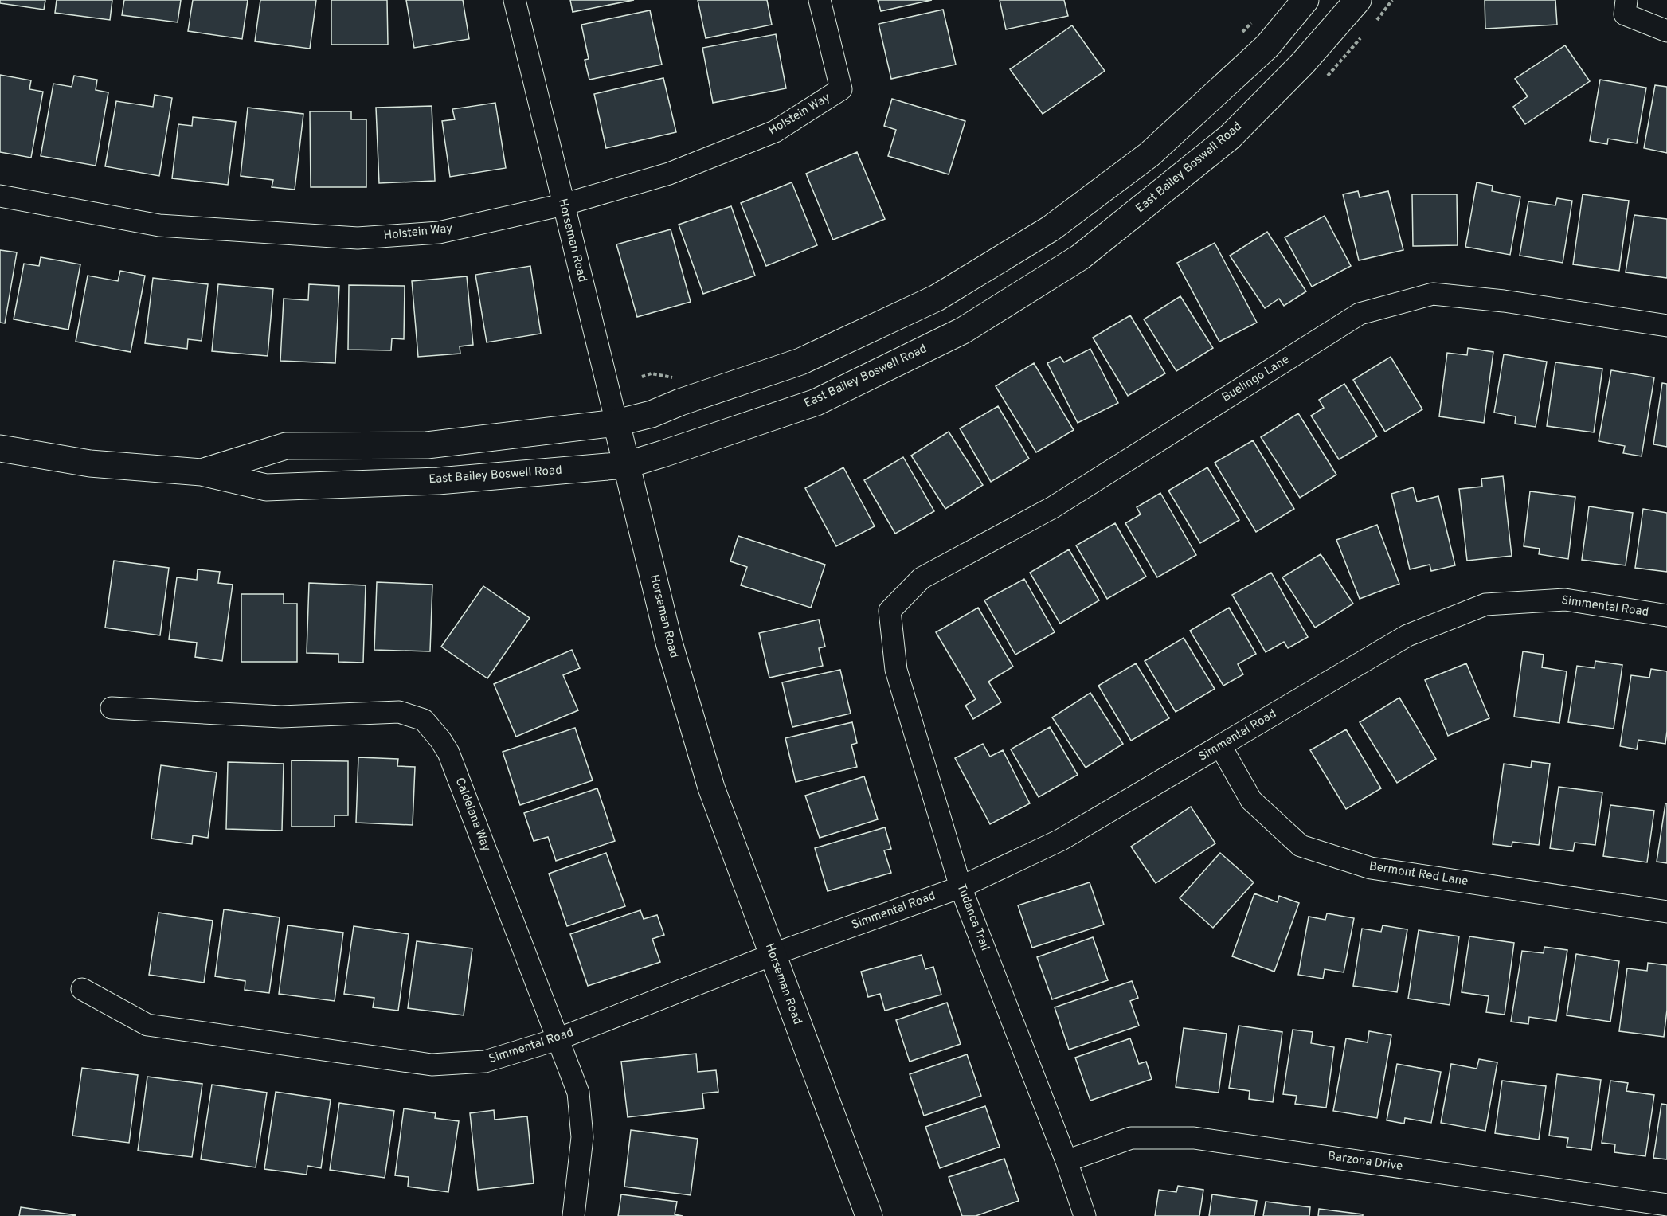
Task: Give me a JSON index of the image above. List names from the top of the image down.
{
  "streets": {
    "street": [
      "Holstein Way",
      "East Bailey Boswell Road",
      "Horseman Road",
      "Buelingo Lane",
      "Simmental Road",
      "Caldelana Way",
      "Bermont Red Lane",
      "Tudanca Trail",
      "Barzona Drive"
    ]
  },
  "crossings": [
    ["Holstein Way", "Horseman Road"],
    ["East Bailey Boswell Road", "Horseman Road"],
    ["Horseman Road", "Simmental Road"],
    ["Buelingo Lane", "Tudanca Trail"],
    ["Simmental Road", "Caldelana Way"],
    ["Simmental Road", "Bermont Red Lane"],
    ["Simmental Road", "Tudanca Trail"],
    ["Tudanca Trail", "Barzona Drive"]
  ]
}
